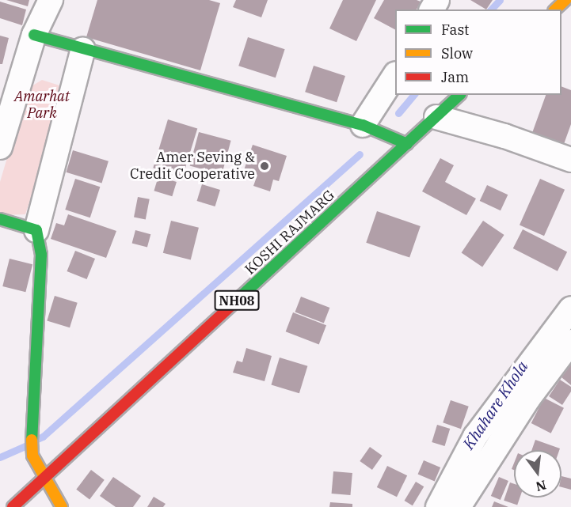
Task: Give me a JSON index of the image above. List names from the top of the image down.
{
  "streets": {
    "street": ["KOSHI RAJMARG", "NH08"]
  },
  "water": ["Khahare Khola"],
  "parks": ["Amarhat Park"],
  "places": ["Amer Seving & Credit Cooperative"],
  "legend": ["Fast", "Slow", "Jam"],
  "north": "bottom"
}
